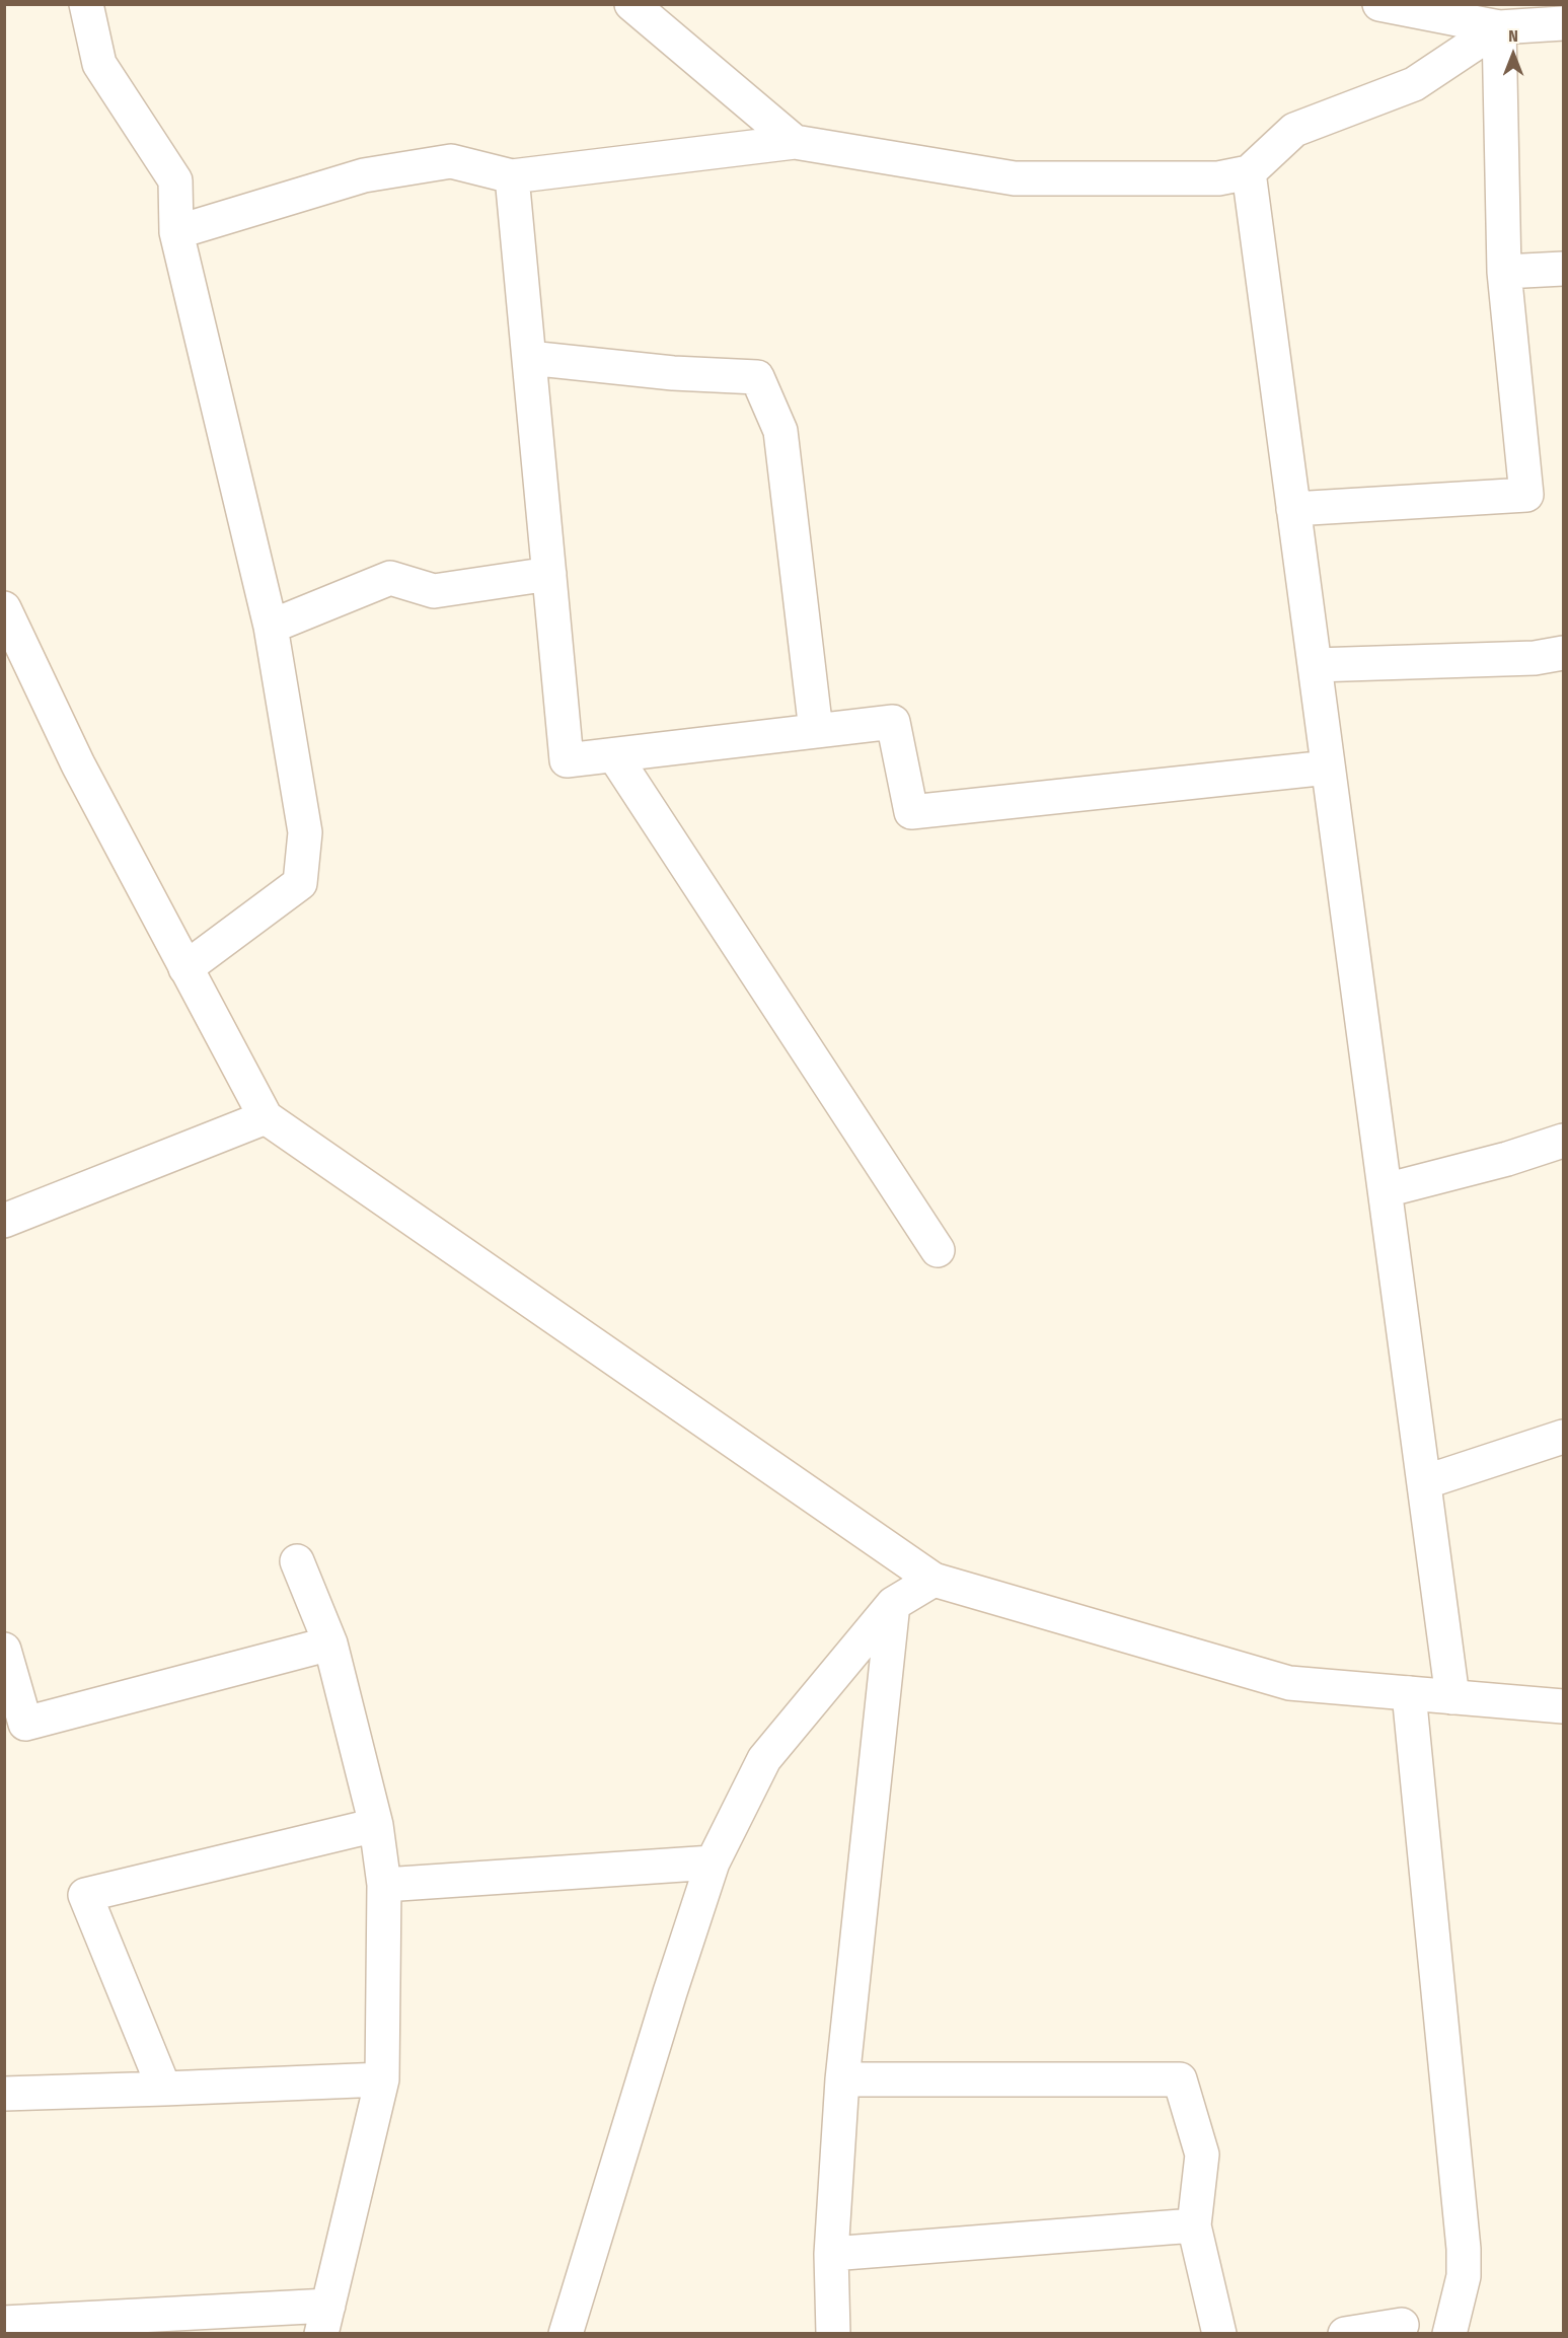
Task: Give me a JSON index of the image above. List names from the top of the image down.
{
  "north": "top"
}
